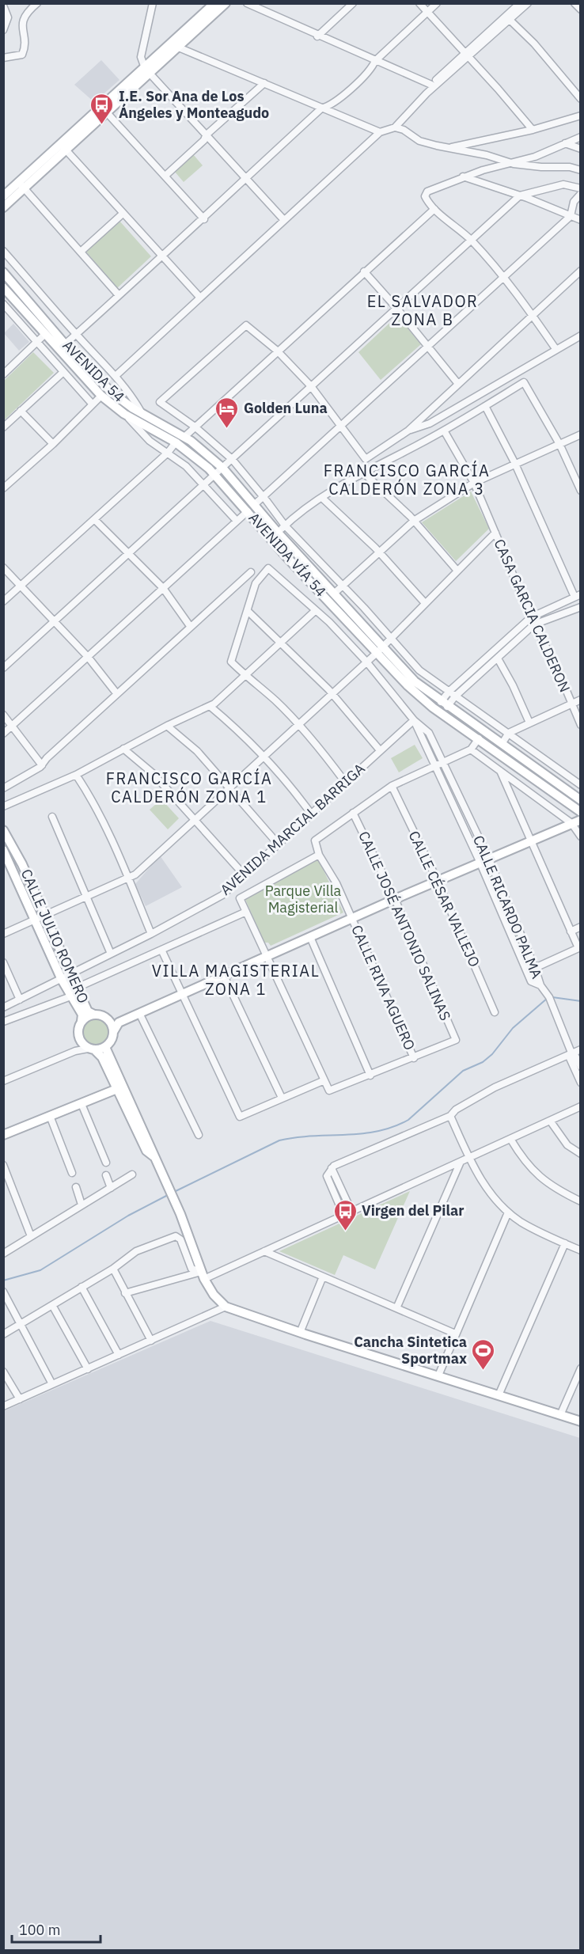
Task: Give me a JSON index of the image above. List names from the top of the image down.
{
  "streets": {
    "main road": ["AVENIDA 54", "AVENIDA VÍA 54", "CALLE JULIO ROMERO"],
    "street": [
      "CASA GARCIA CALDERON",
      "AVENIDA MARCIAL BARRIGA",
      "CALLE CÉSAR VALLEJO",
      "CALLE RICARDO PALMA",
      "CALLE JOSÉ ANTONIO SALINAS",
      "CALLE RIVA AGUERO"
    ]
  },
  "crossings": [
    ["AVENIDA 54", "AVENIDA VÍA 54"],
    ["AVENIDA MARCIAL BARRIGA", "CALLE RICARDO PALMA"],
    ["AVENIDA MARCIAL BARRIGA", "CALLE JULIO ROMERO"],
    ["CALLE JOSÉ ANTONIO SALINAS", "CALLE RIVA AGUERO"]
  ],
  "districts": [
    "EL SALVADOR ZONA B",
    "FRANCISCO GARCÍA CALDERÓN ZONA 3",
    "FRANCISCO GARCÍA CALDERÓN ZONA 1",
    "VILLA MAGISTERIAL ZONA 1"
  ],
  "parks": ["Parque Villa Magisterial"],
  "places": {
    "bus stop": ["I.E. Sor Ana de Los Ángeles y Monteagudo", "Virgen del Pilar"],
    "hotel": ["Golden Luna"],
    "sports": ["Cancha Sintetica Sportmax"]
  },
  "scale_bar": "100 m"
}
